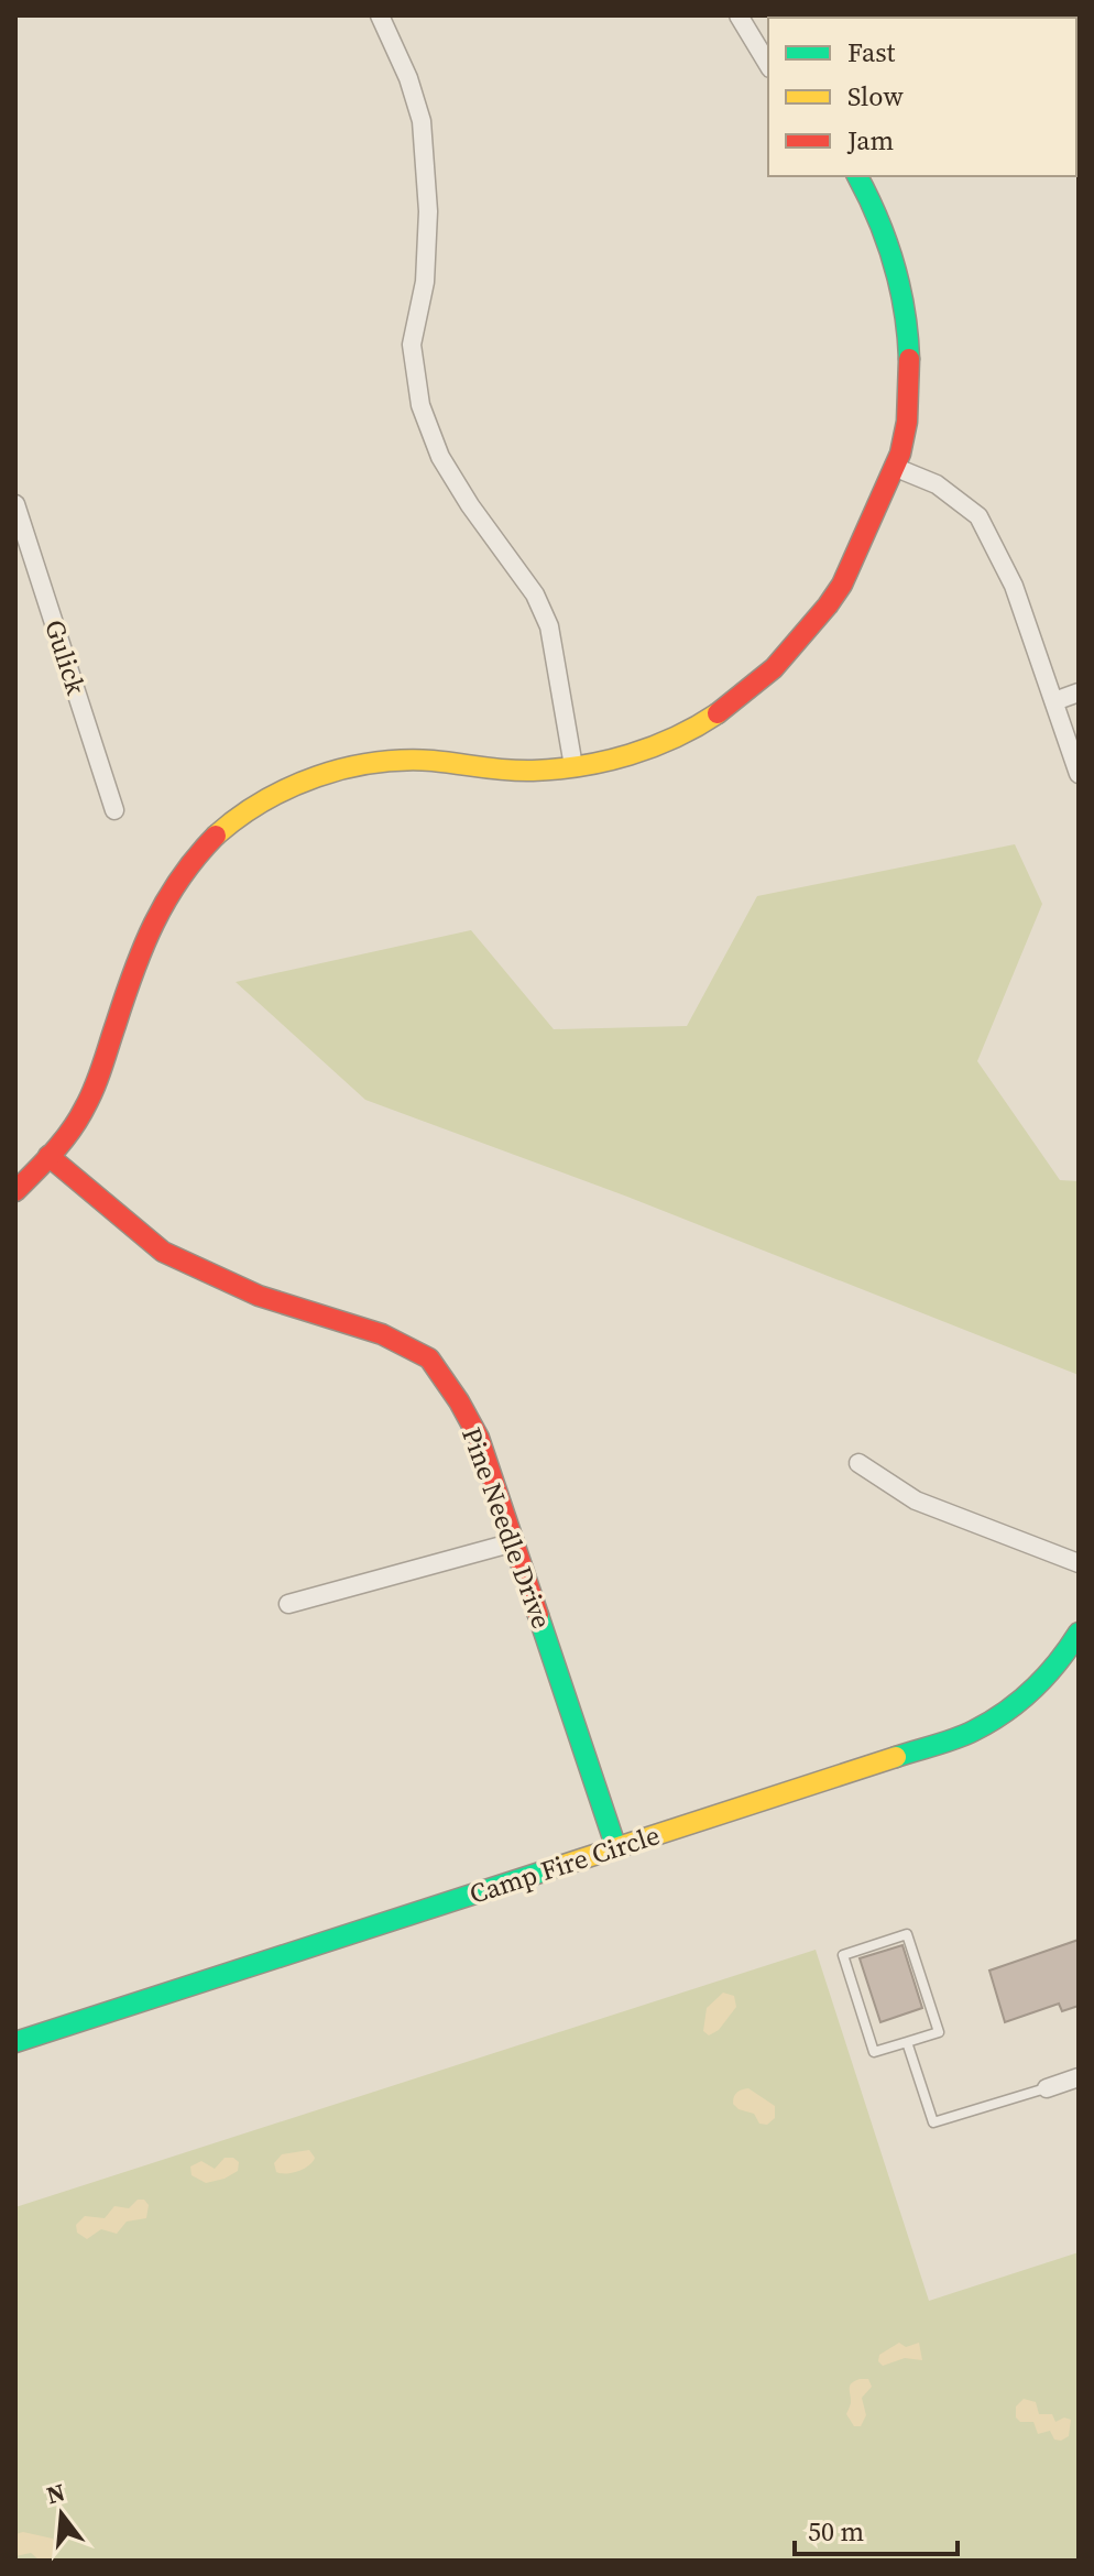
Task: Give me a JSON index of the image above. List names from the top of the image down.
{
  "streets": {
    "street": ["Gulick", "Pine Needle Drive", "Camp Fire Circle"]
  },
  "crossings": [
    ["Pine Needle Drive", "Camp Fire Circle"]
  ],
  "legend": ["Fast", "Slow", "Jam"],
  "scale_bar": "50 m",
  "north": "top"
}
